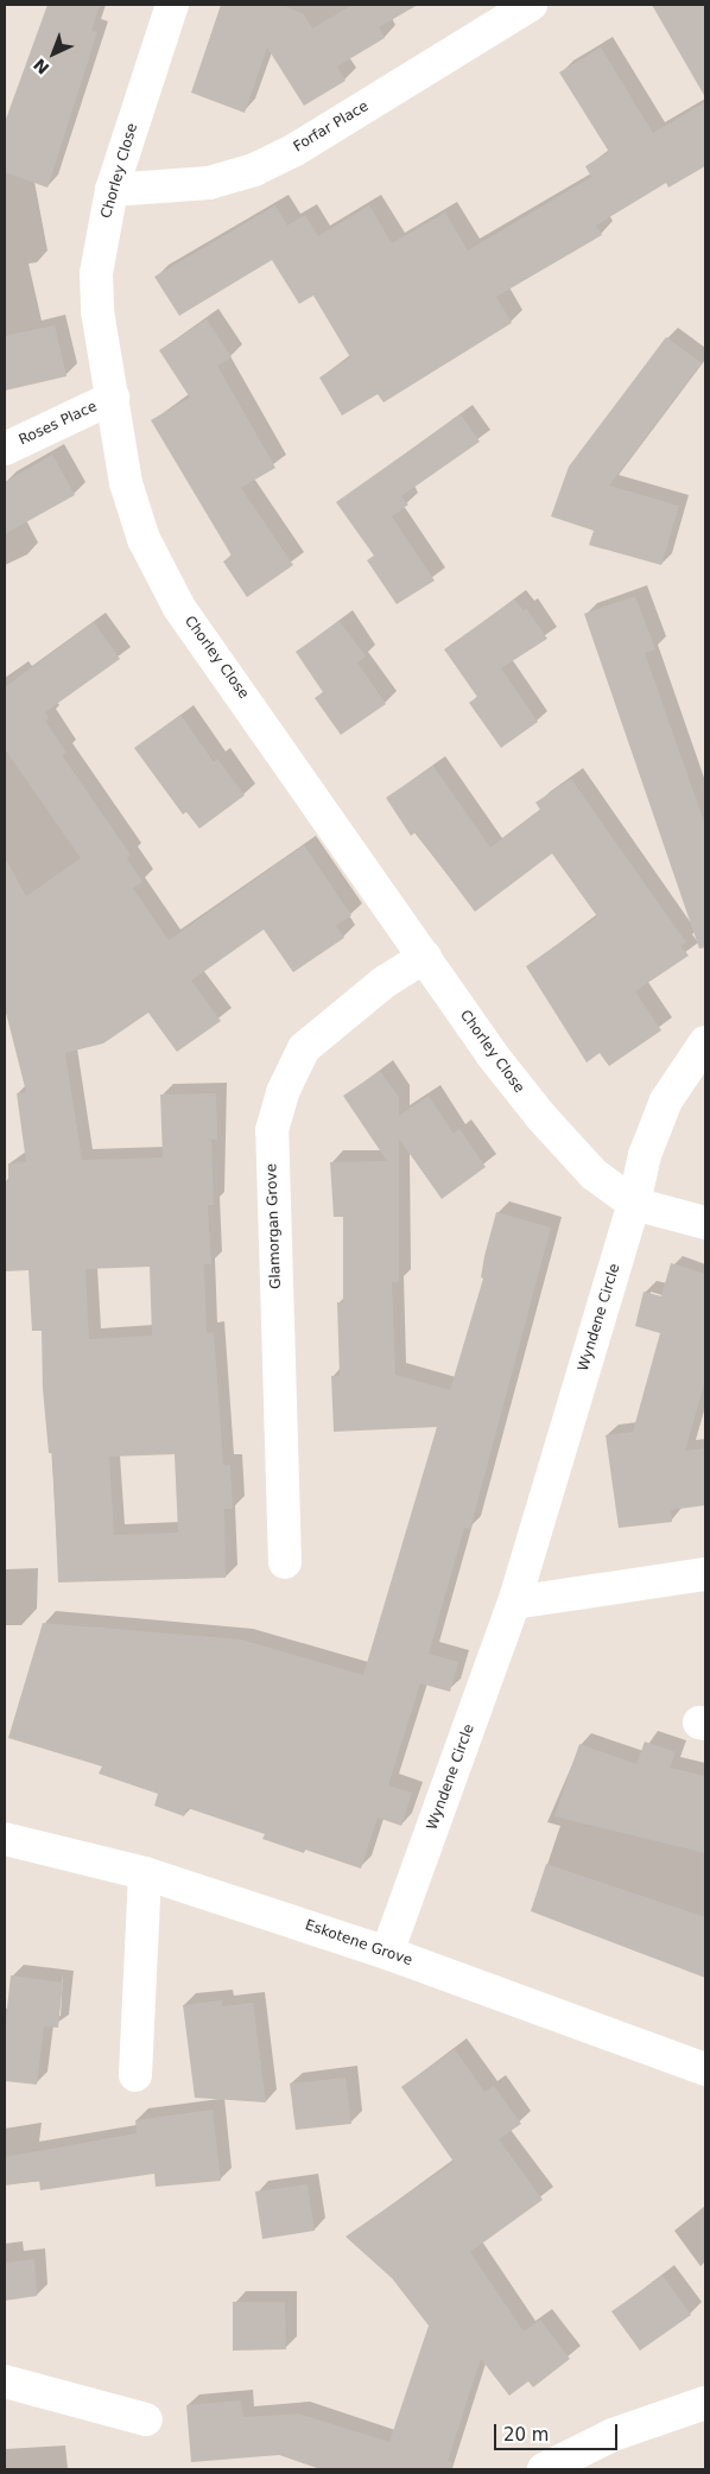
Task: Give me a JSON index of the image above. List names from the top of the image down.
{
  "streets": {
    "street": [
      "Forfar Place",
      "Chorley Close",
      "Roses Place",
      "Glamorgan Grove",
      "Wyndene Circle",
      "Eskotene Grove"
    ]
  },
  "crossings": [
    ["Forfar Place", "Chorley Close"],
    ["Chorley Close", "Roses Place"],
    ["Chorley Close", "Glamorgan Grove"],
    ["Chorley Close", "Wyndene Circle"],
    ["Wyndene Circle", "Eskotene Grove"]
  ],
  "scale_bar": "20 m",
  "north": "bottom left"
}
